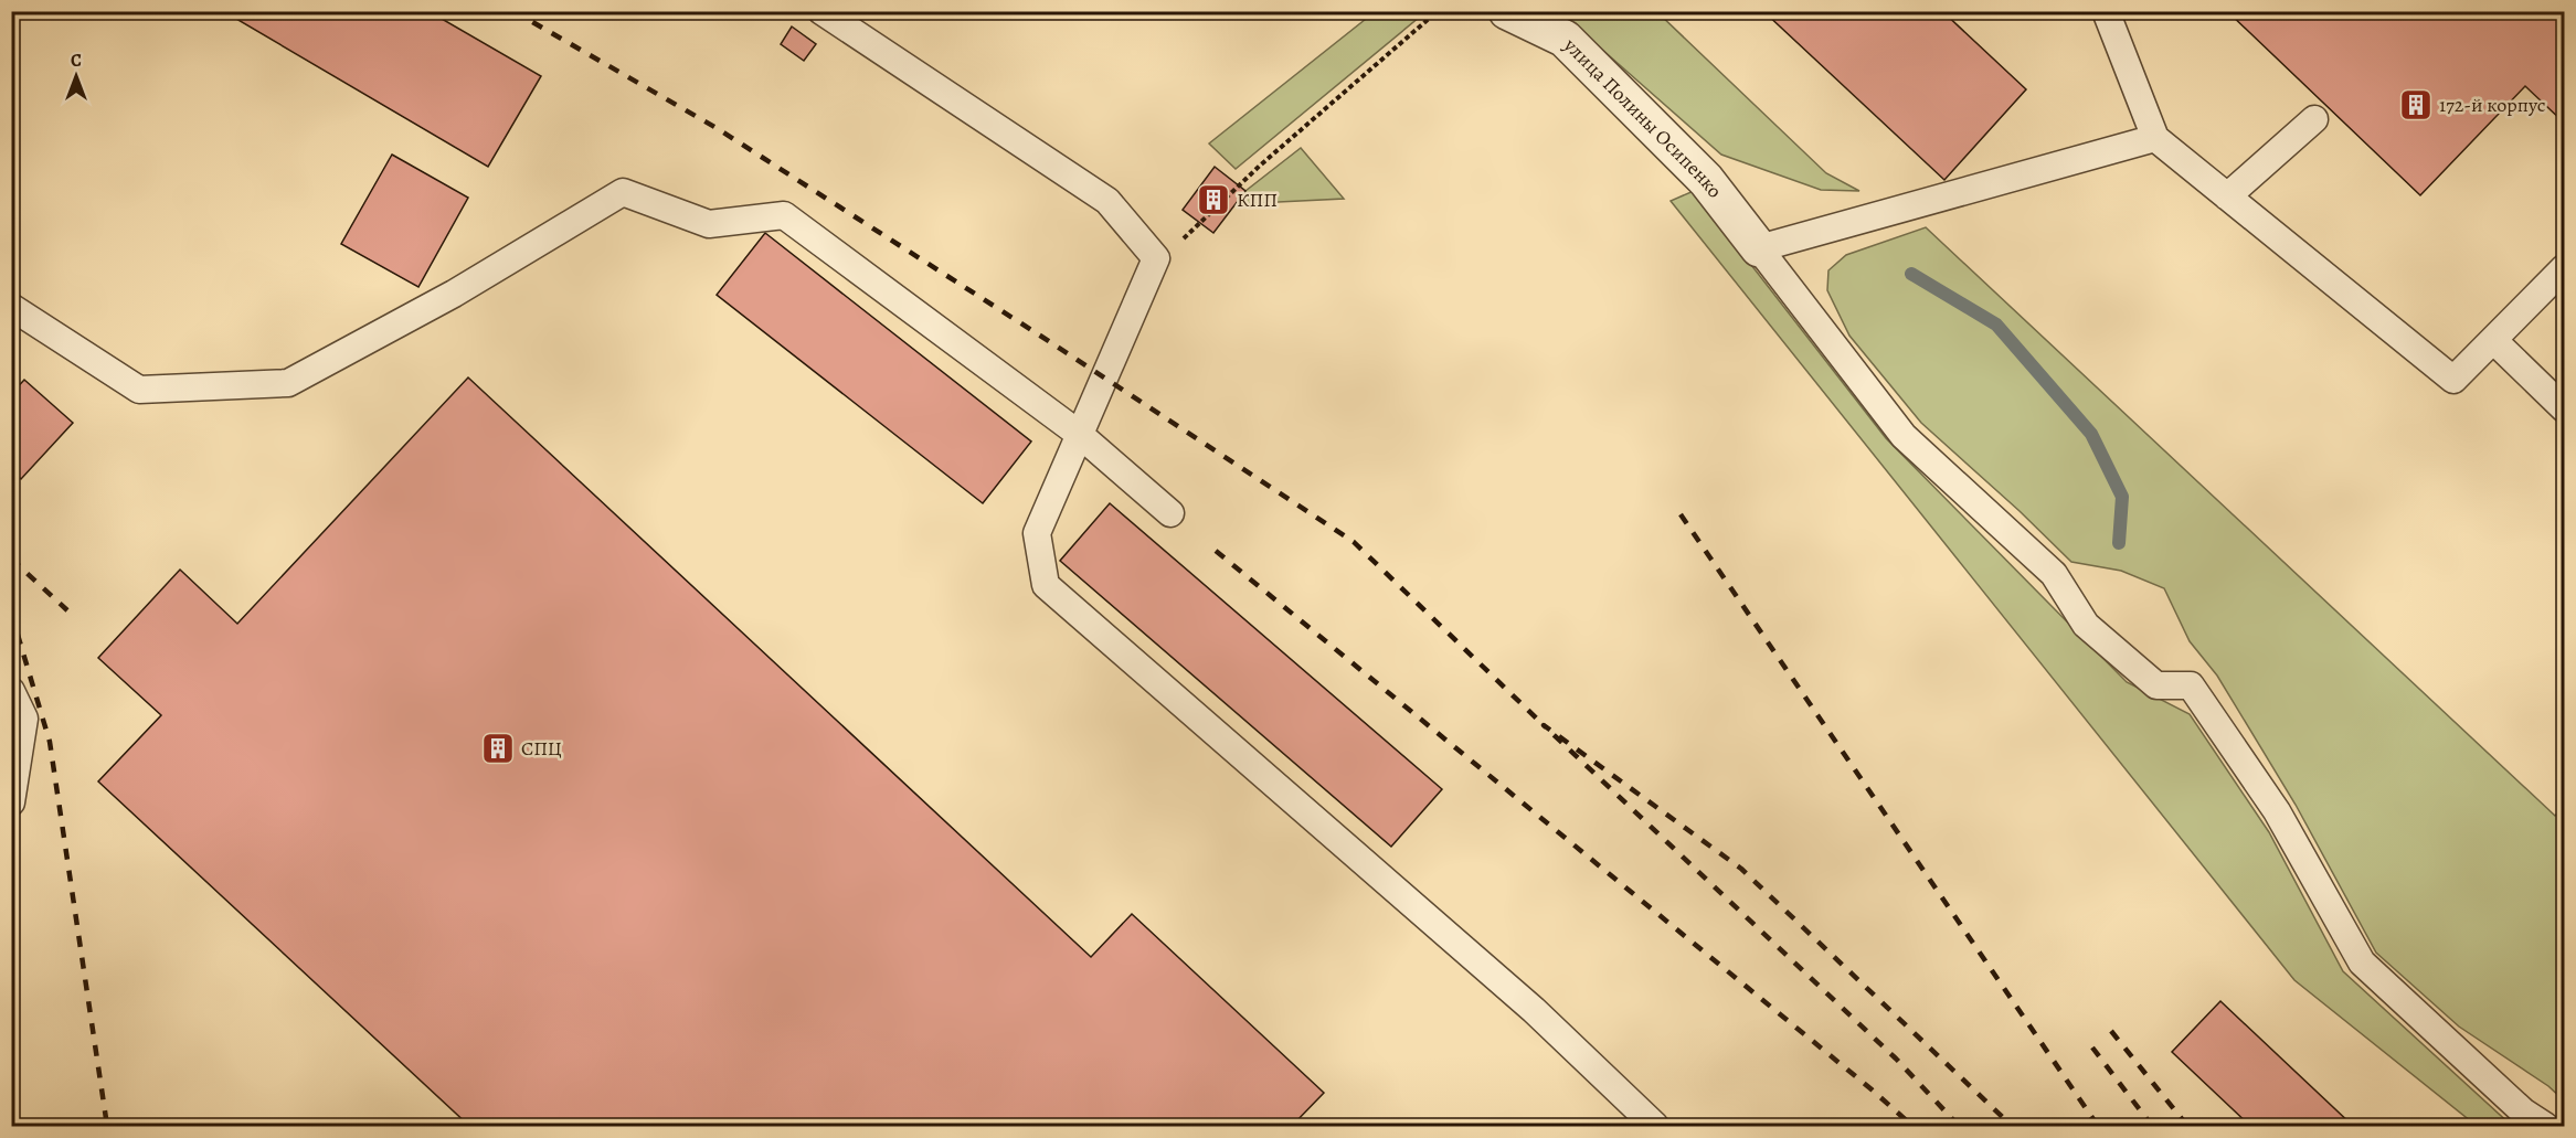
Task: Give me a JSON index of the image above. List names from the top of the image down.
{
  "streets": {
    "street": ["улица Полины Осипенко"]
  },
  "places": {
    "building": ["172-й корпус", "КПП", "СПЦ"]
  },
  "north": "top"
}
